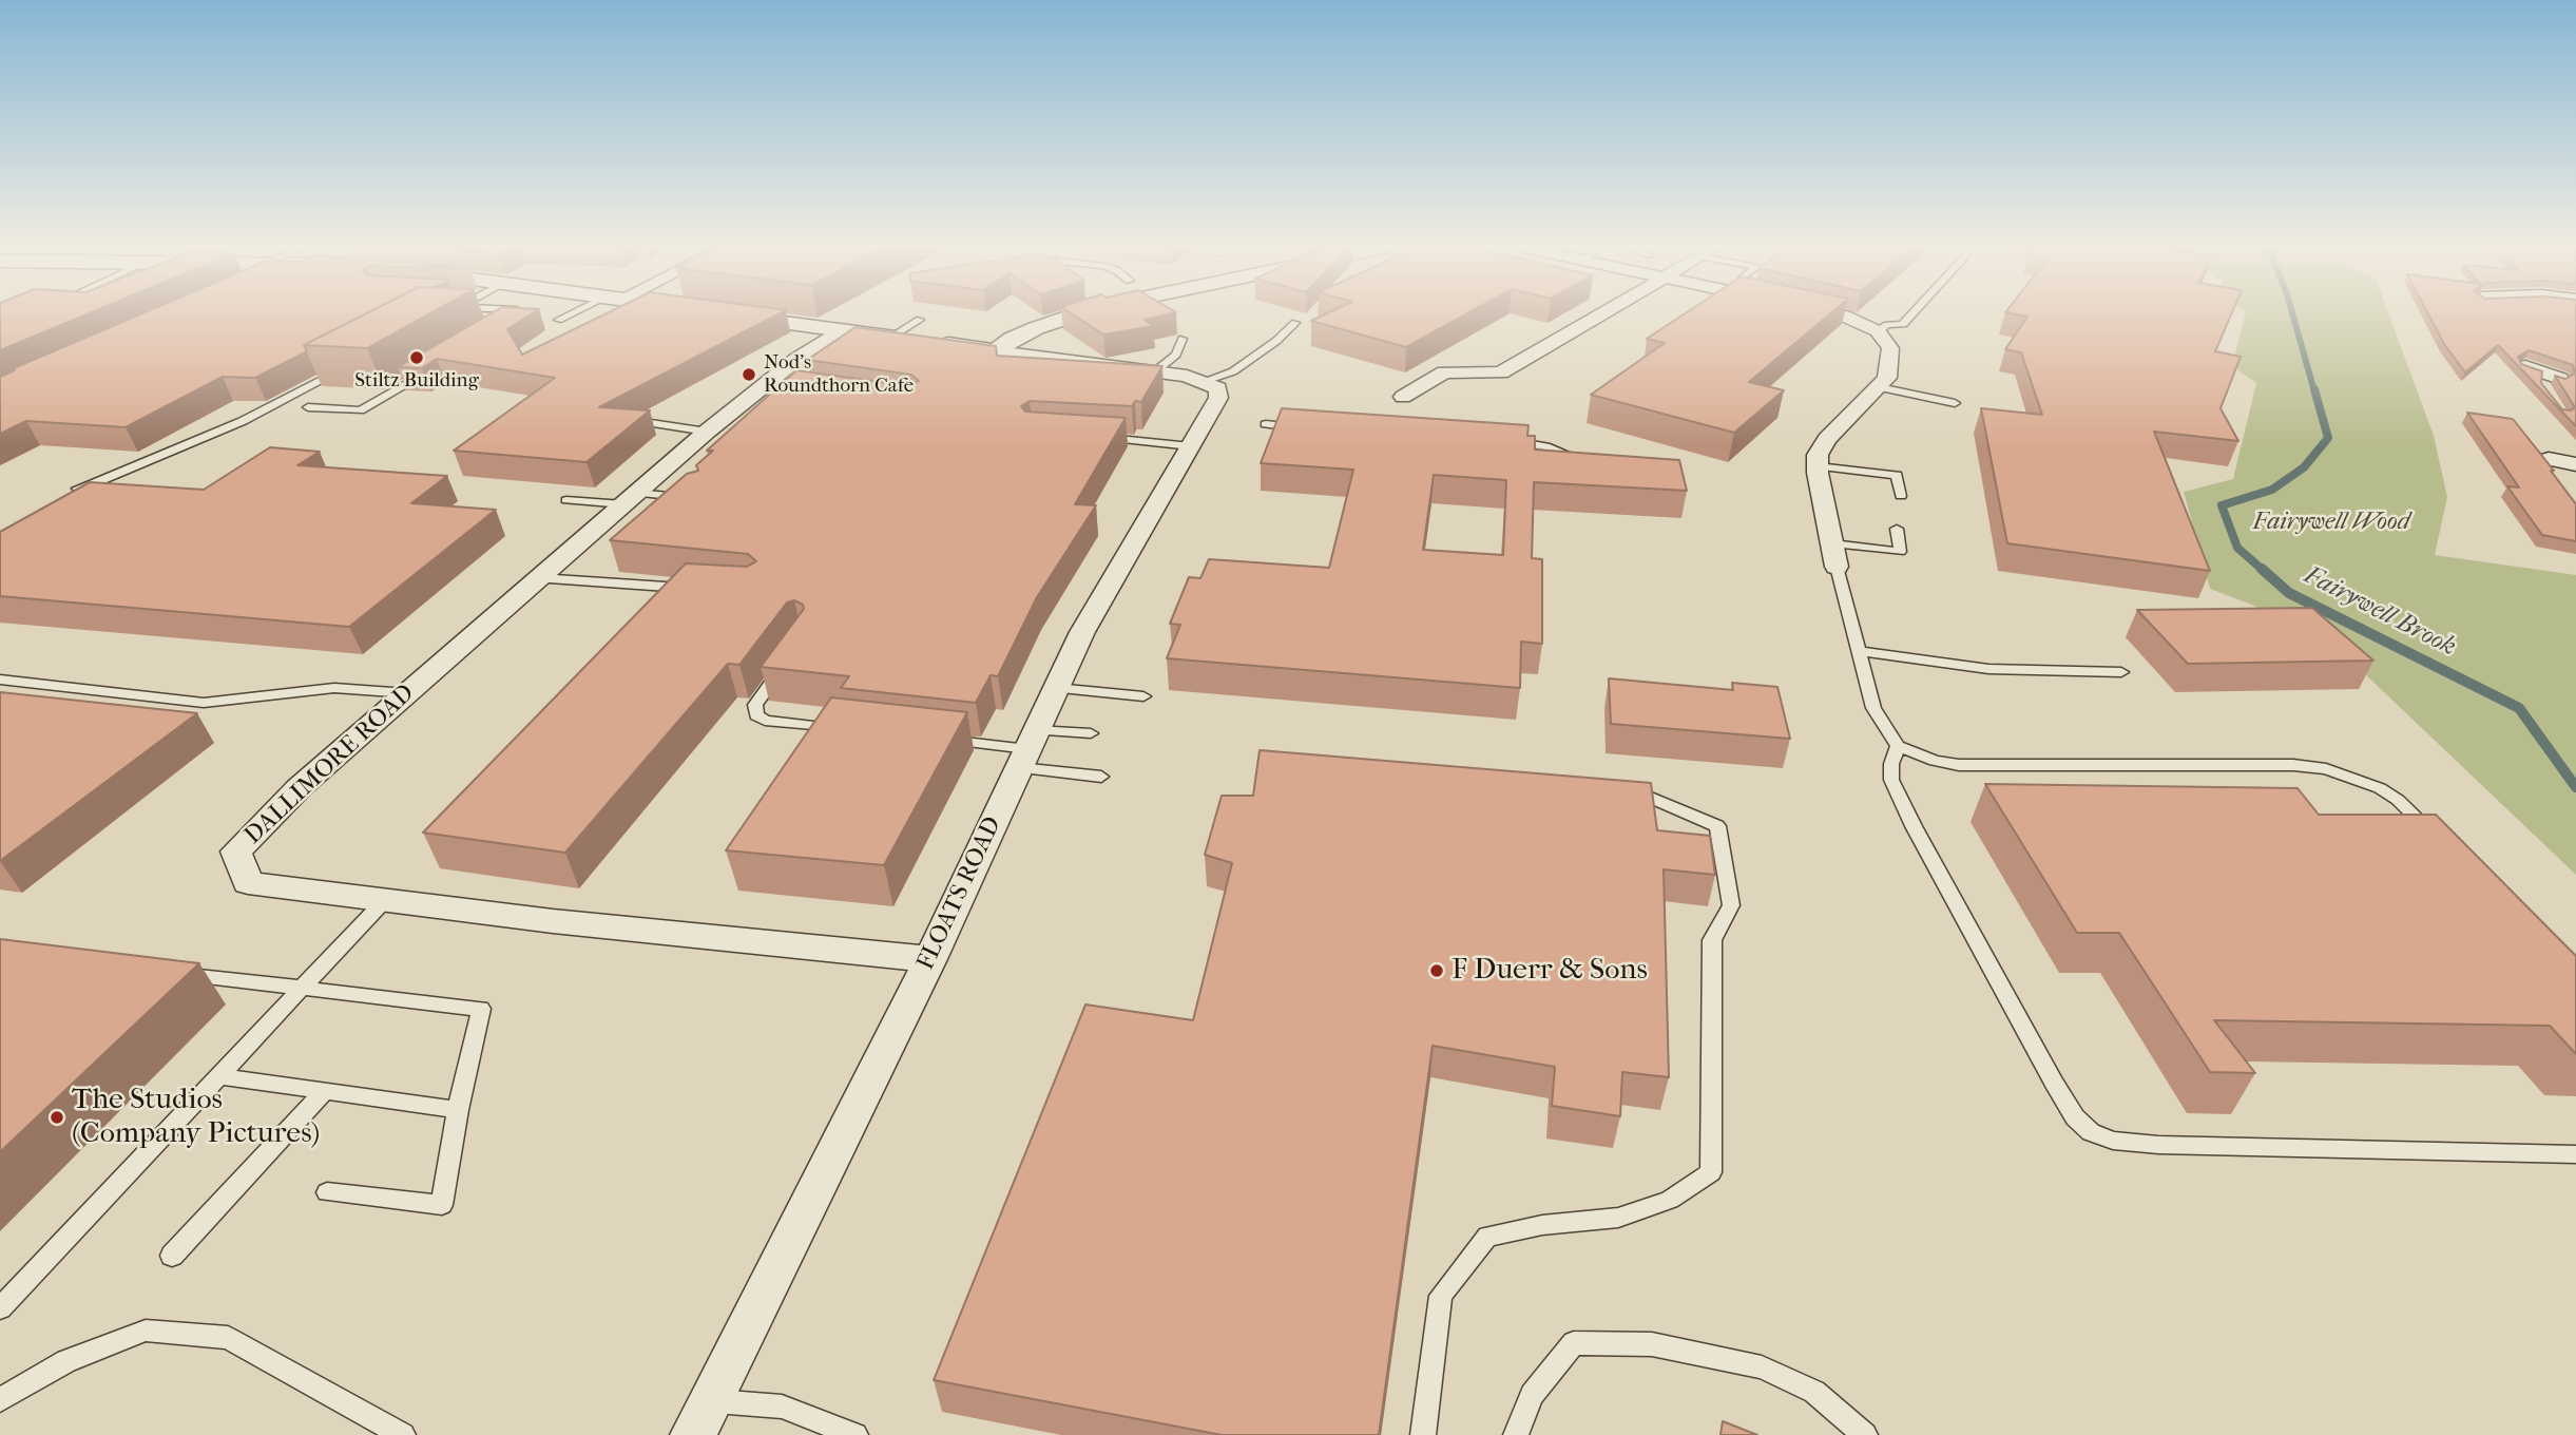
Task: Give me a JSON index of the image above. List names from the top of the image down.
{
  "streets": {
    "street": ["DALLIMORE ROAD", "FLOATS ROAD"]
  },
  "crossings": [
    ["DALLIMORE ROAD", "FLOATS ROAD"]
  ],
  "water": ["Fairywell Brook"],
  "parks": ["Fairywell Wood"],
  "places": [
    "Stiltz Building",
    "Nod's Roundthorn Cafe",
    "F Duerr & Sons",
    "The Studios (Company Pictures)"
  ]
}
